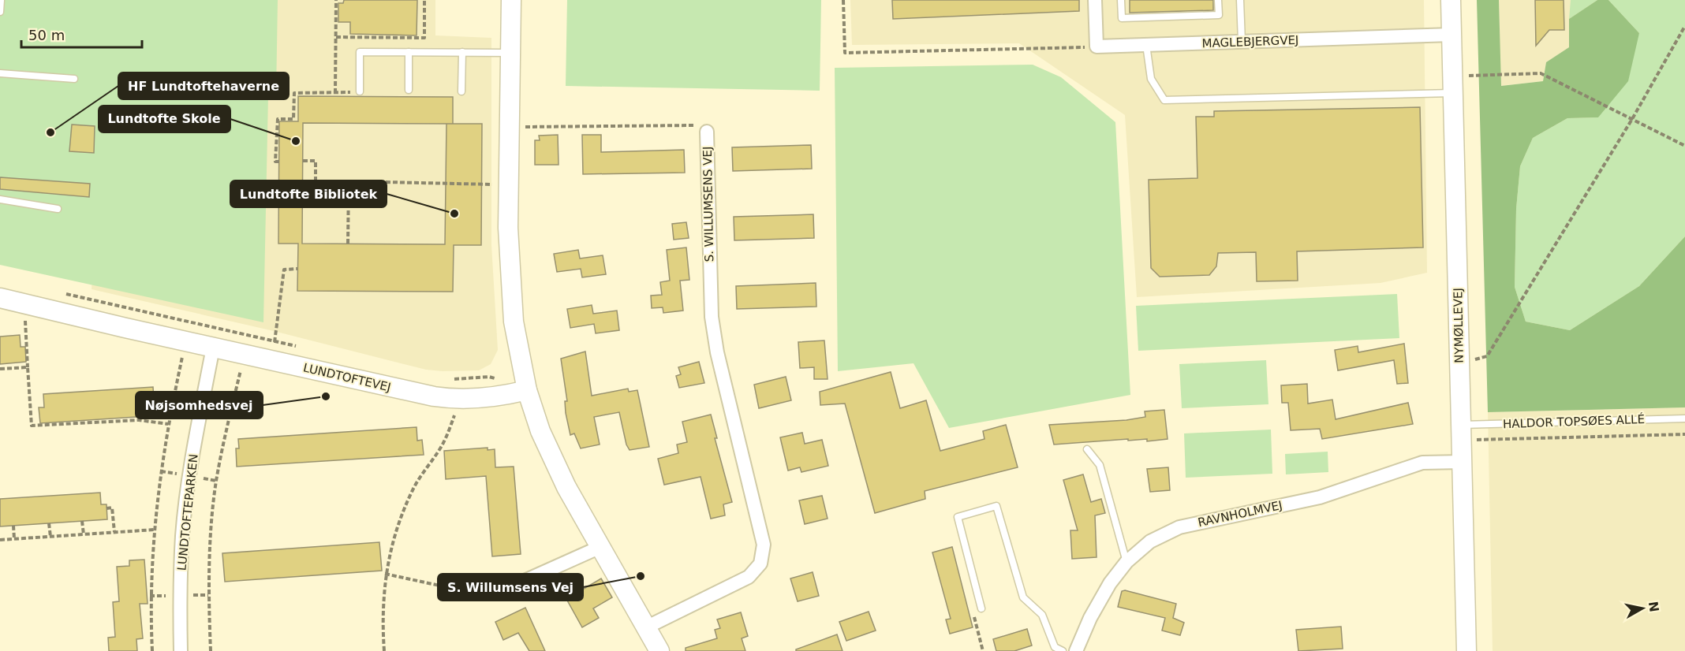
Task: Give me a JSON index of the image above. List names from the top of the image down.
{
  "streets": {
    "street": [
      "MAGLEBJERGVEJ",
      "S. WILLUMSENS VEJ",
      "NYMØLLEVEJ",
      "LUNDTOFTEVEJ",
      "LUNDTOFTEPARKEN",
      "RAVNHOLMVEJ"
    ],
    "lane": ["HALDOR TOPSØES ALLÉ"]
  },
  "crossings": [
    ["MAGLEBJERGVEJ", "NYMØLLEVEJ"],
    ["NYMØLLEVEJ", "HALDOR TOPSØES ALLÉ"],
    ["NYMØLLEVEJ", "RAVNHOLMVEJ"],
    ["LUNDTOFTEVEJ", "LUNDTOFTEPARKEN"]
  ],
  "places": [
    "HF Lundtoftehaverne",
    "Lundtofte Skole",
    "Lundtofte Bibliotek",
    "Nøjsomhedsvej",
    "S. Willumsens Vej"
  ],
  "scale_bar": "50 m",
  "north": "right"
}
